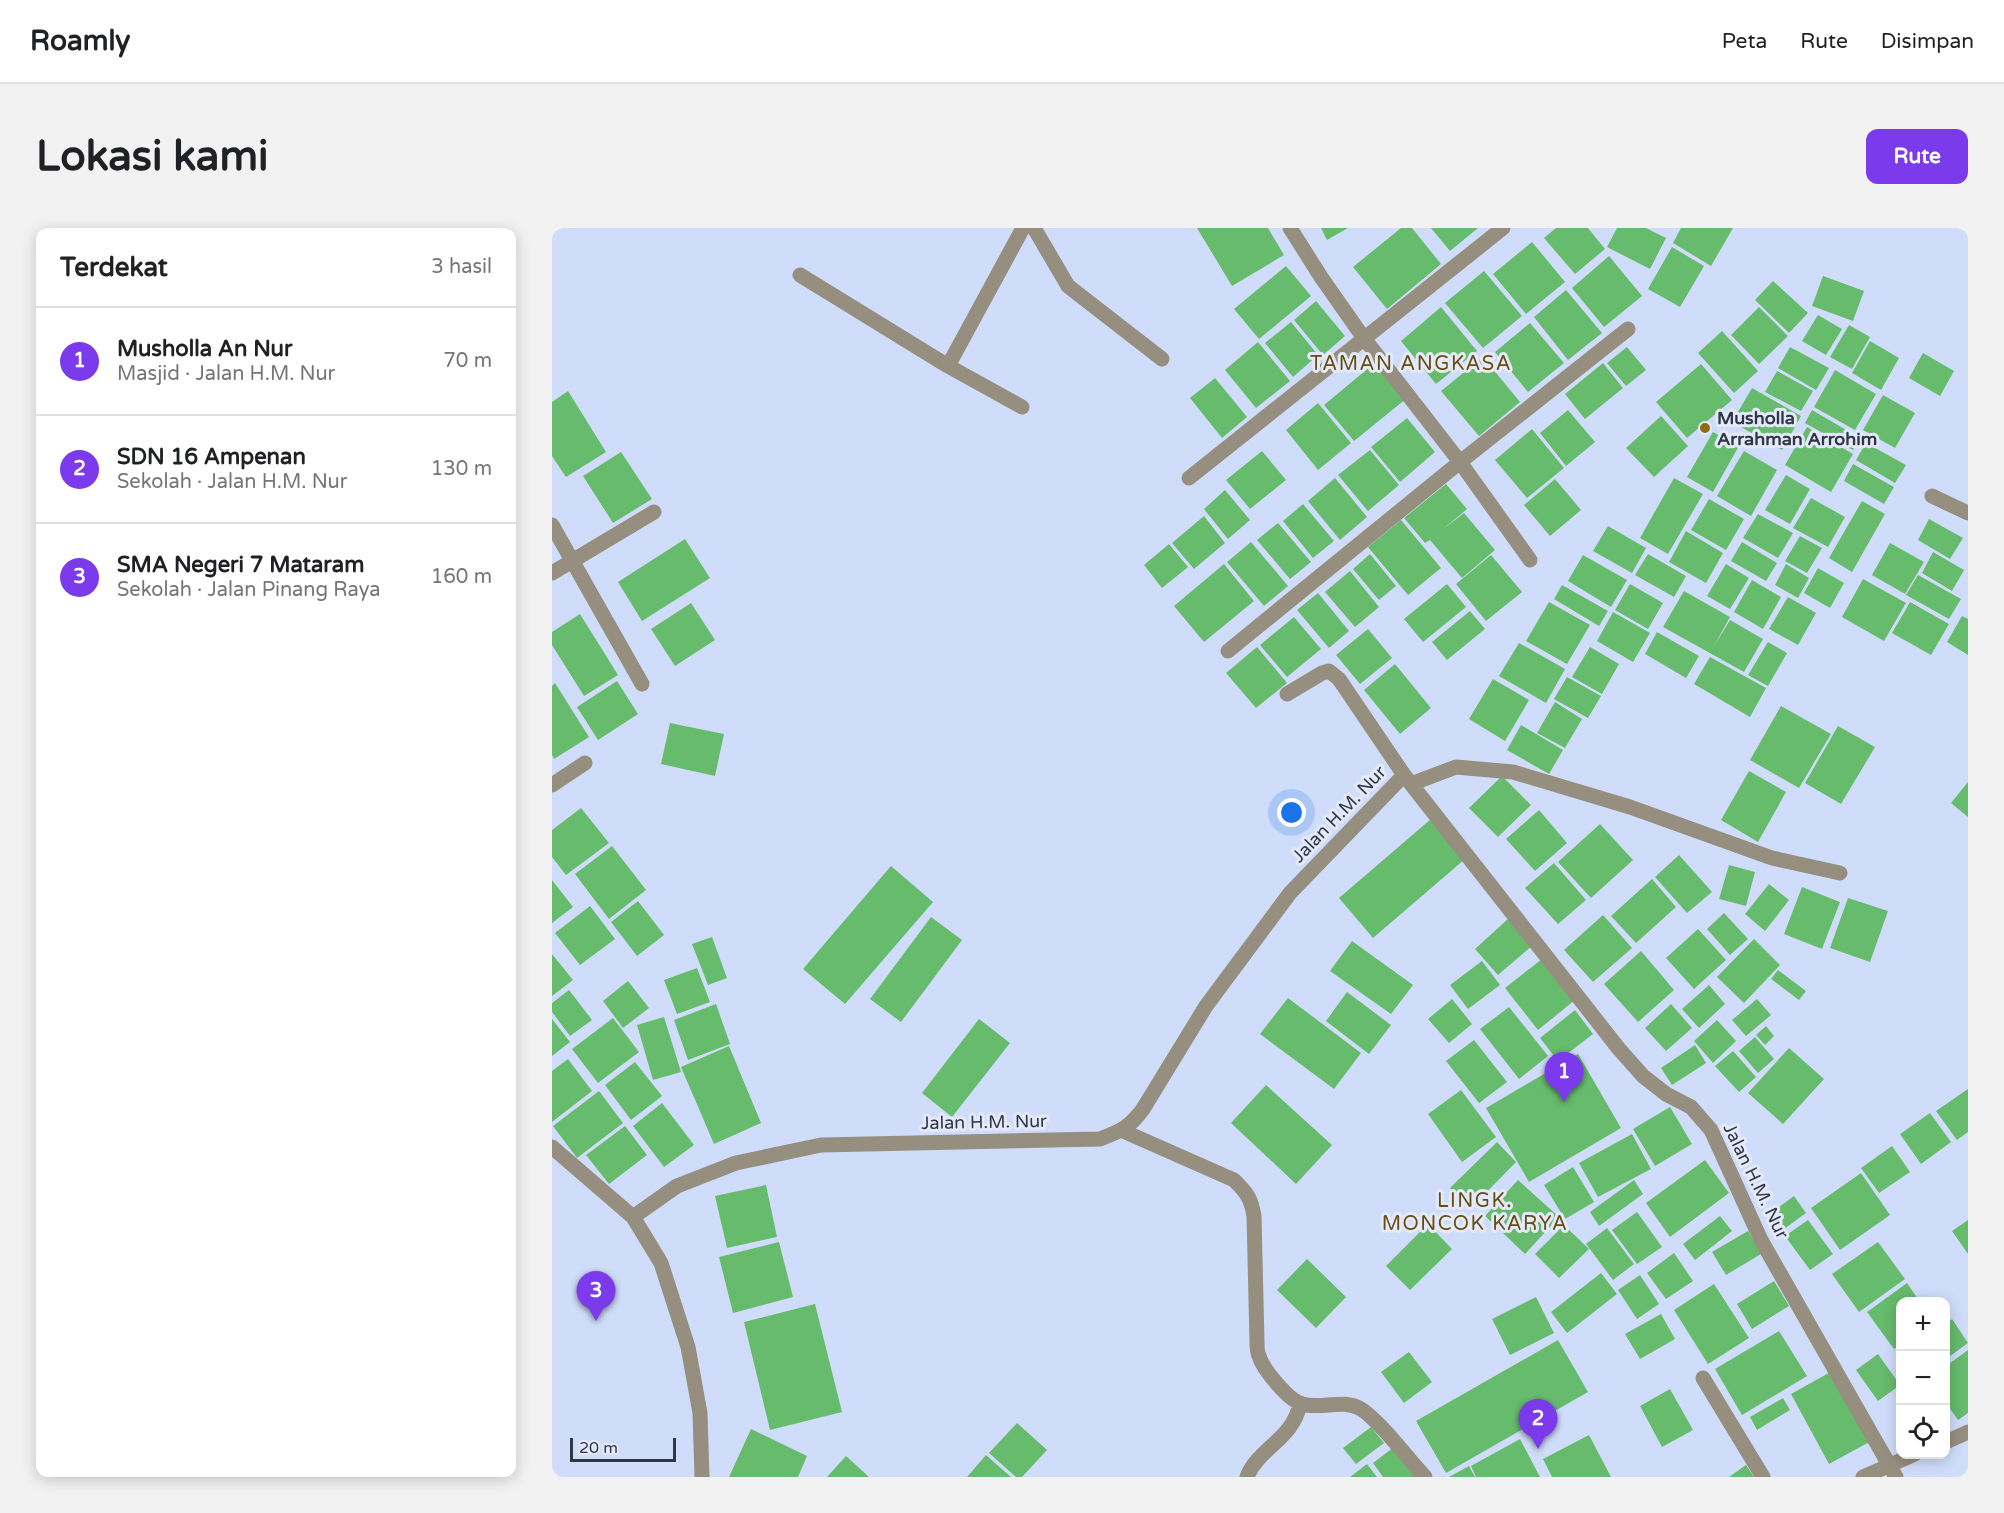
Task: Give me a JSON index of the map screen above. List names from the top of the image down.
{
  "streets": {
    "street": ["Jalan H.M. Nur"]
  },
  "districts": ["TAMAN ANGKASA", "LINGK. MONCOK KARYA"],
  "places": ["Musholla Arrahman Arrohim"],
  "scale_bar": "20 m",
  "page": {
    "header": "Roamly",
    "nav": ["Peta", "Rute", "Disimpan"],
    "buttons": "Rute",
    "title": "Lokasi kami",
    "heading": ["Terdekat", "3 hasil"],
    "list": [
      {
        "mark": "1",
        "name": "Musholla An Nur",
        "note": "Masjid · Jalan H.M. Nur",
        "value": "70 m"
      },
      {
        "mark": "2",
        "name": "SDN 16 Ampenan",
        "note": "Sekolah · Jalan H.M. Nur",
        "value": "130 m"
      },
      {
        "mark": "3",
        "name": "SMA Negeri 7 Mataram",
        "note": "Sekolah · Jalan Pinang Raya",
        "value": "160 m"
      }
    ],
    "pins": ["1", "3", "2"],
    "map_buttons": ["+", "−"],
    "scale": "20 m"
  }
}
